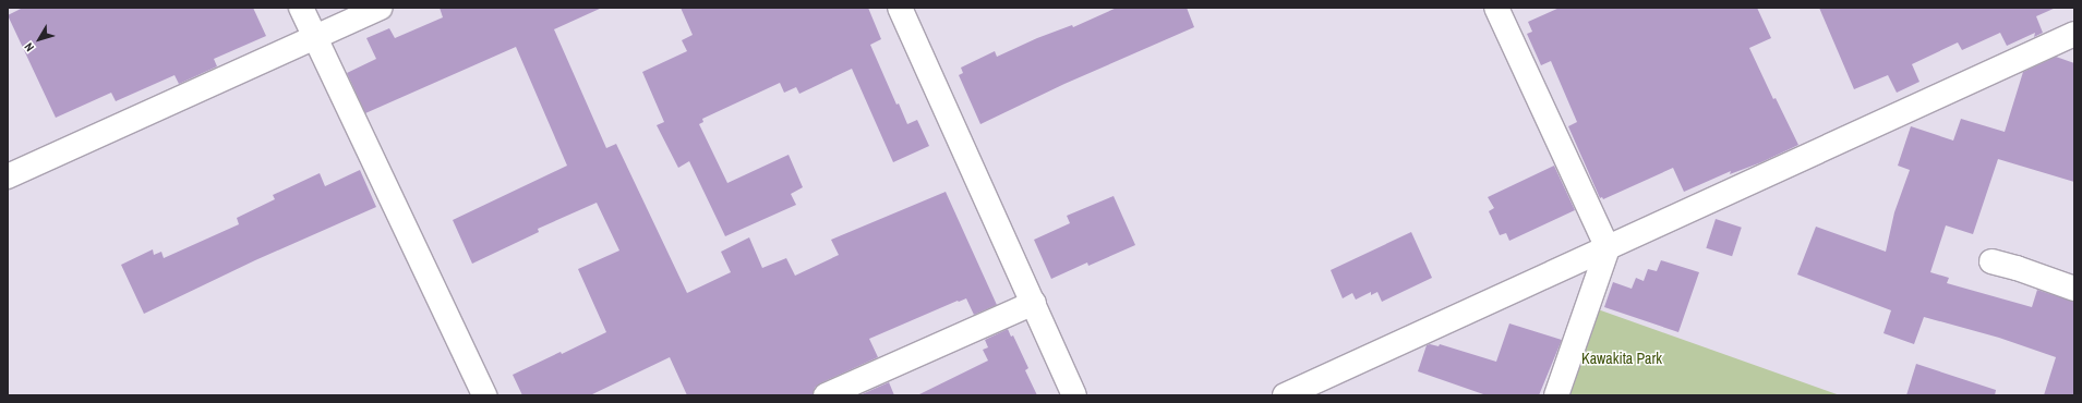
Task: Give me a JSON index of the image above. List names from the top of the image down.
{
  "parks": ["Kawakita Park"],
  "north": "bottom left"
}
